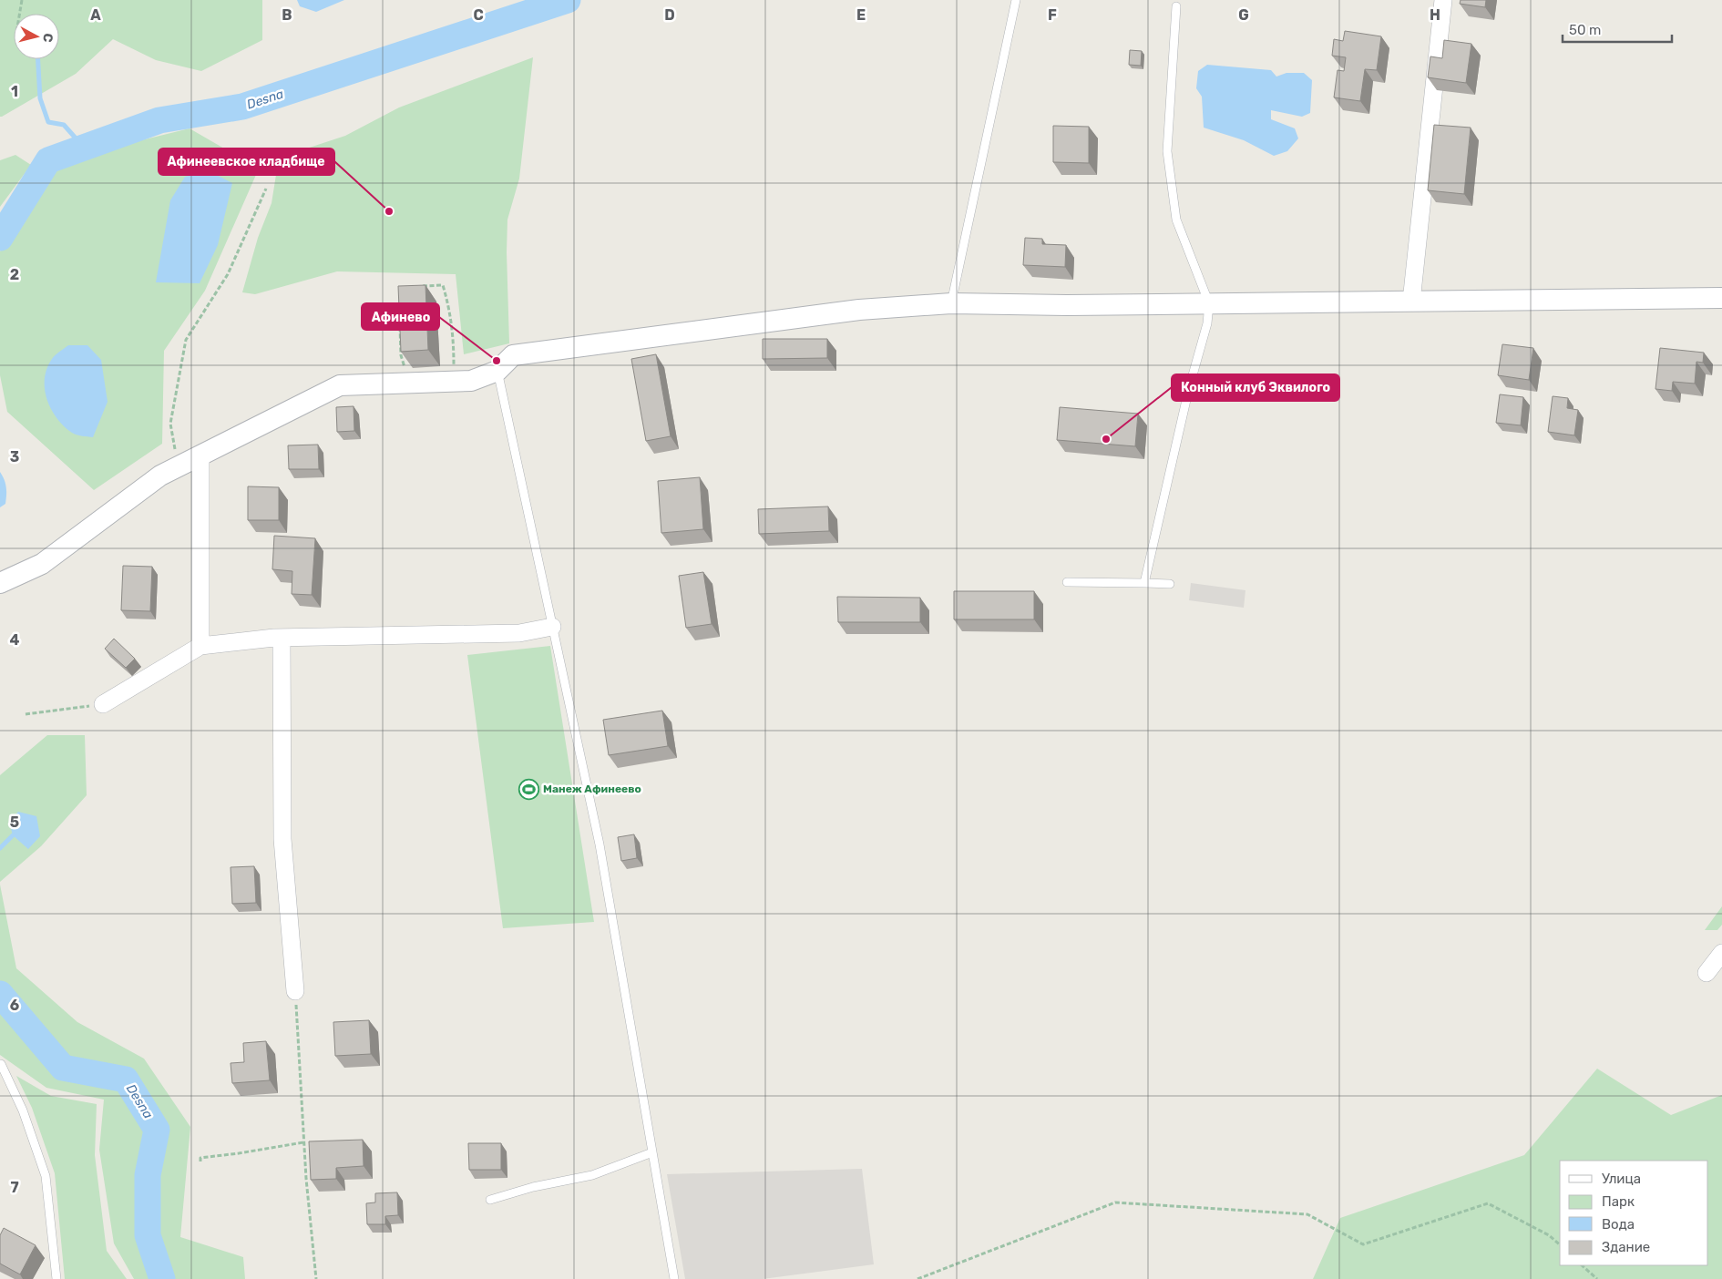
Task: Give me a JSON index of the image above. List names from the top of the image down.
{
  "water": ["Desna"],
  "places": {
    "other": ["Афинеевское кладбище", "Афинево", "Конный клуб Эквилого"],
    "sports": ["Манеж Афинеево"]
  },
  "legend": [
    "Улица",
    "Парк",
    "Вода",
    "Здание"
  ],
  "scale_bar": "50 m",
  "north": "right",
  "grid": {
    "columns": [
      "A",
      "B",
      "C",
      "D",
      "E",
      "F",
      "G",
      "H"
    ],
    "rows": [
      "1",
      "2",
      "3",
      "4",
      "5",
      "6",
      "7"
    ]
  }
}
